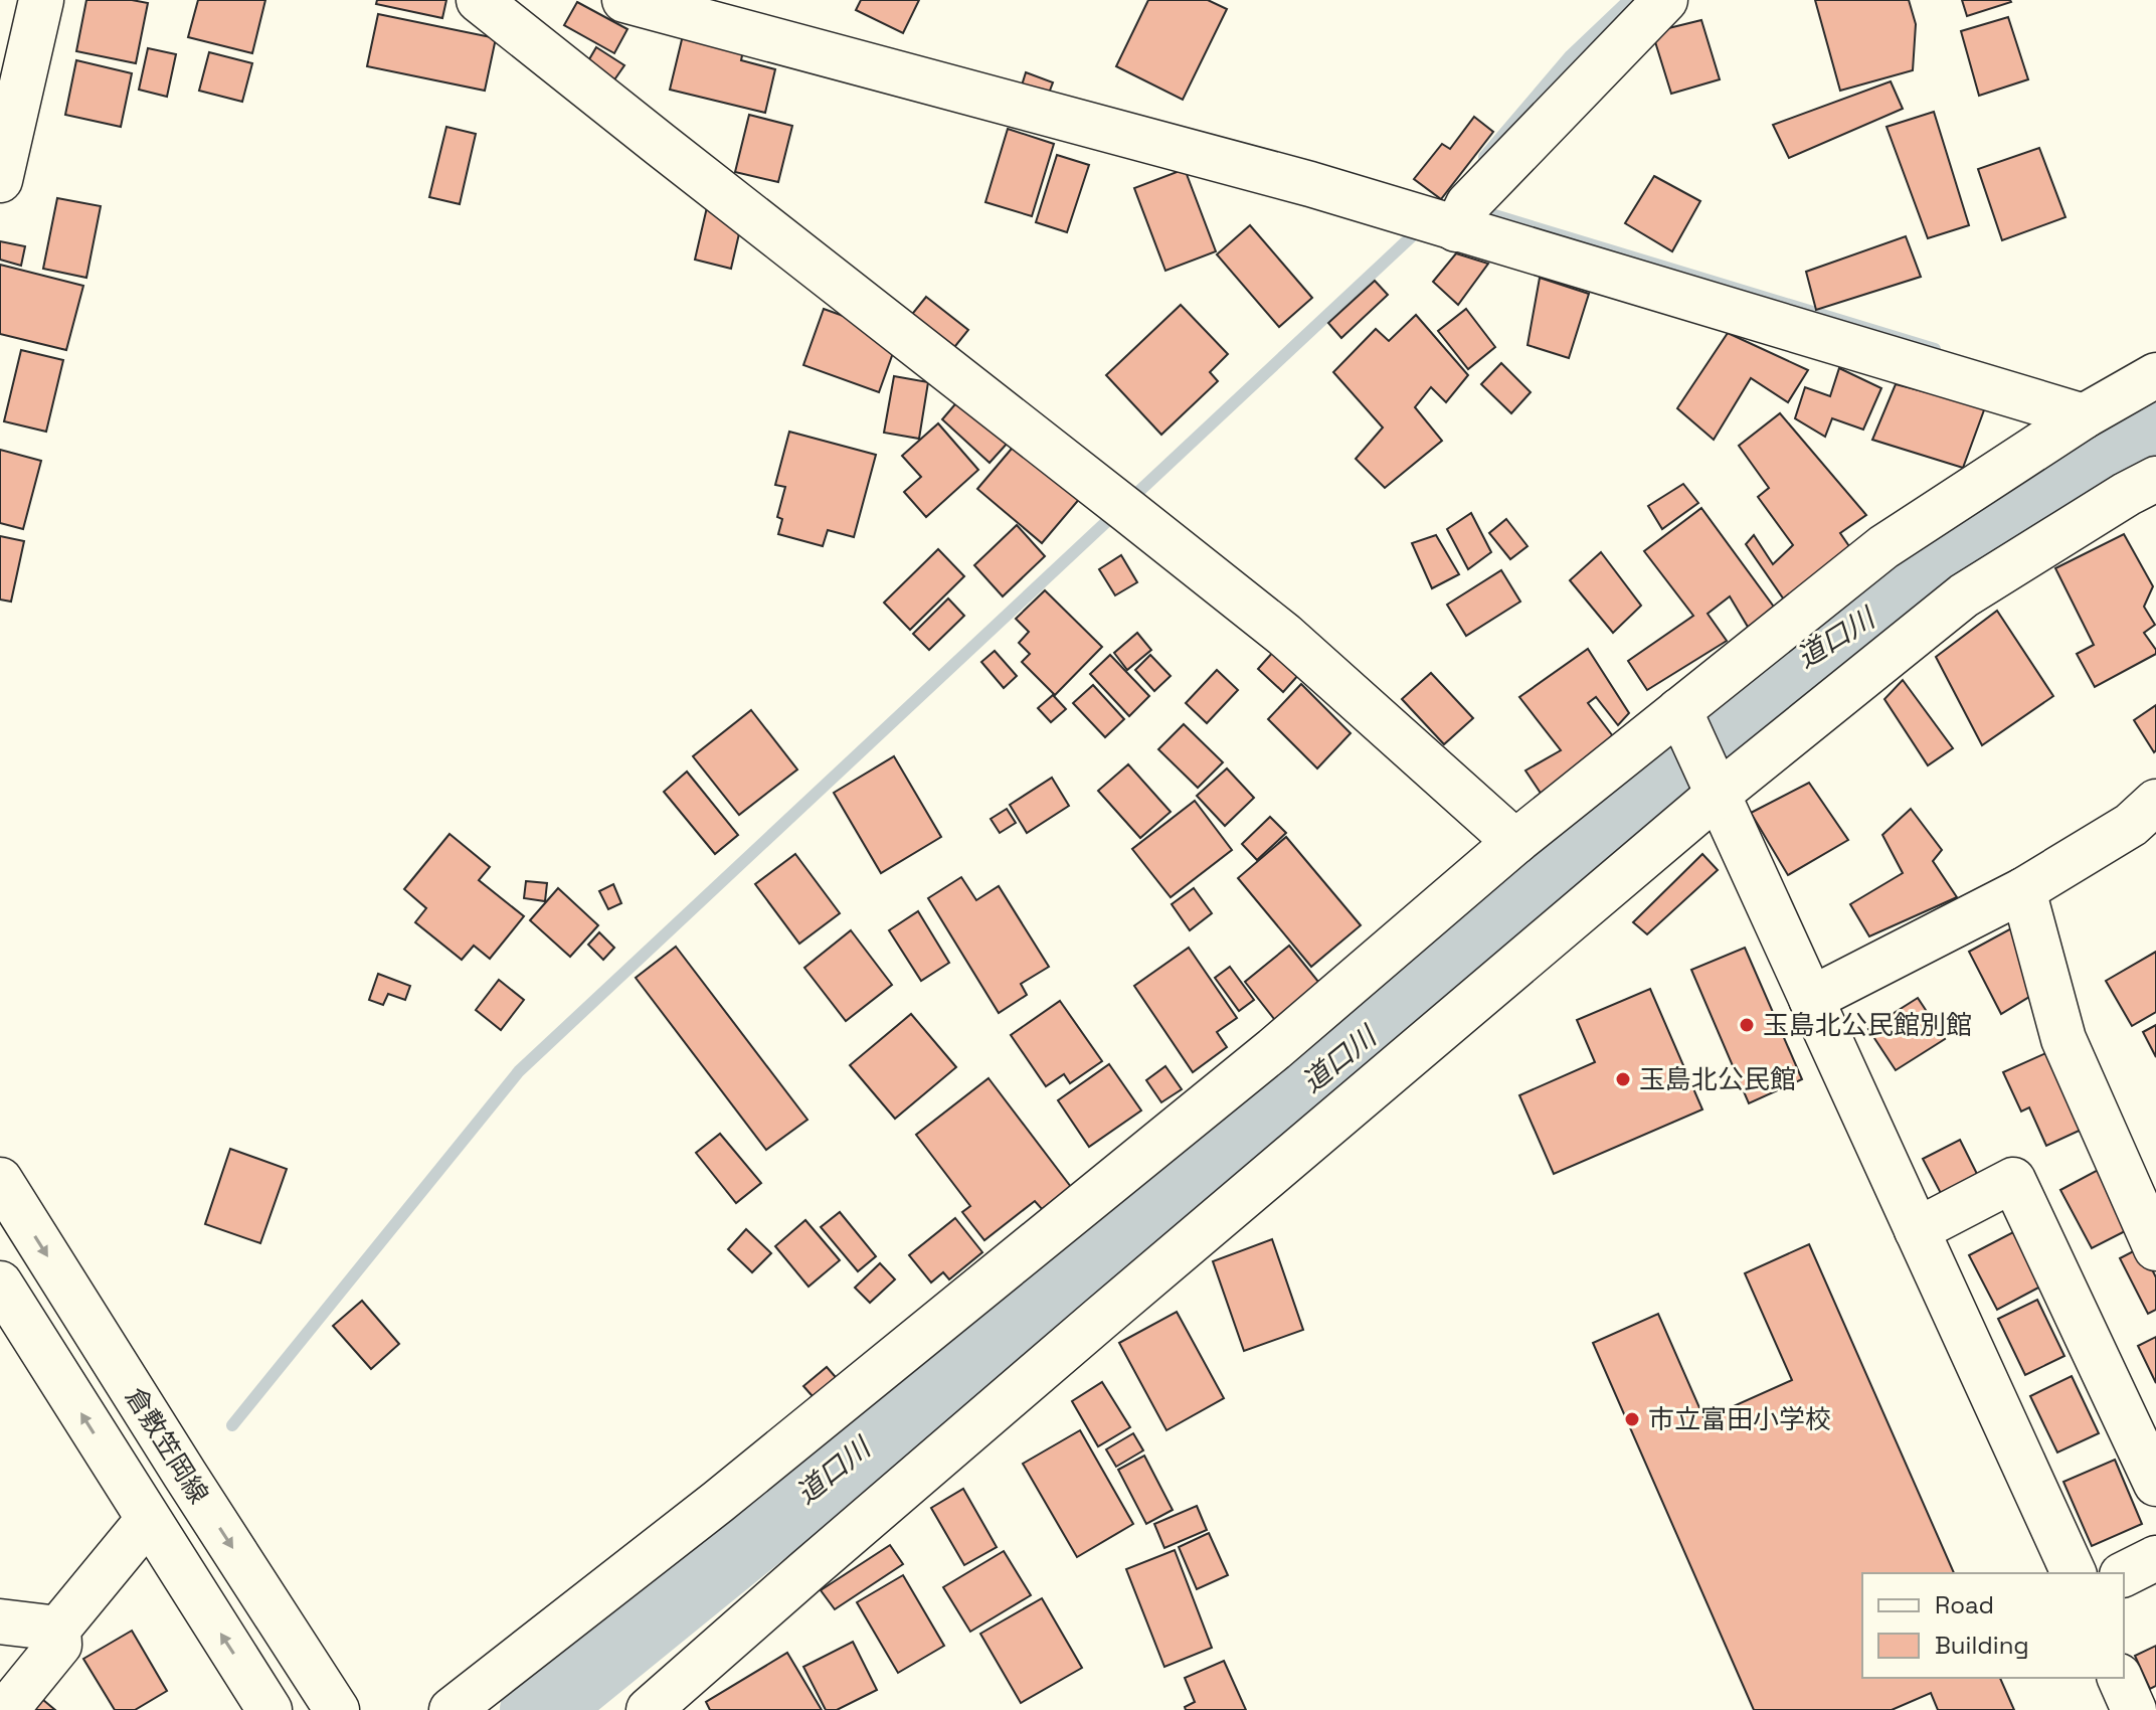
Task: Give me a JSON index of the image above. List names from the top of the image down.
{
  "streets": {
    "street": ["倉敷笠岡線"]
  },
  "water": ["道口川"],
  "places": ["玉島北公民館別館", "玉島北公民館", "市立富田小学校"],
  "legend": ["Road", "Building"]
}
